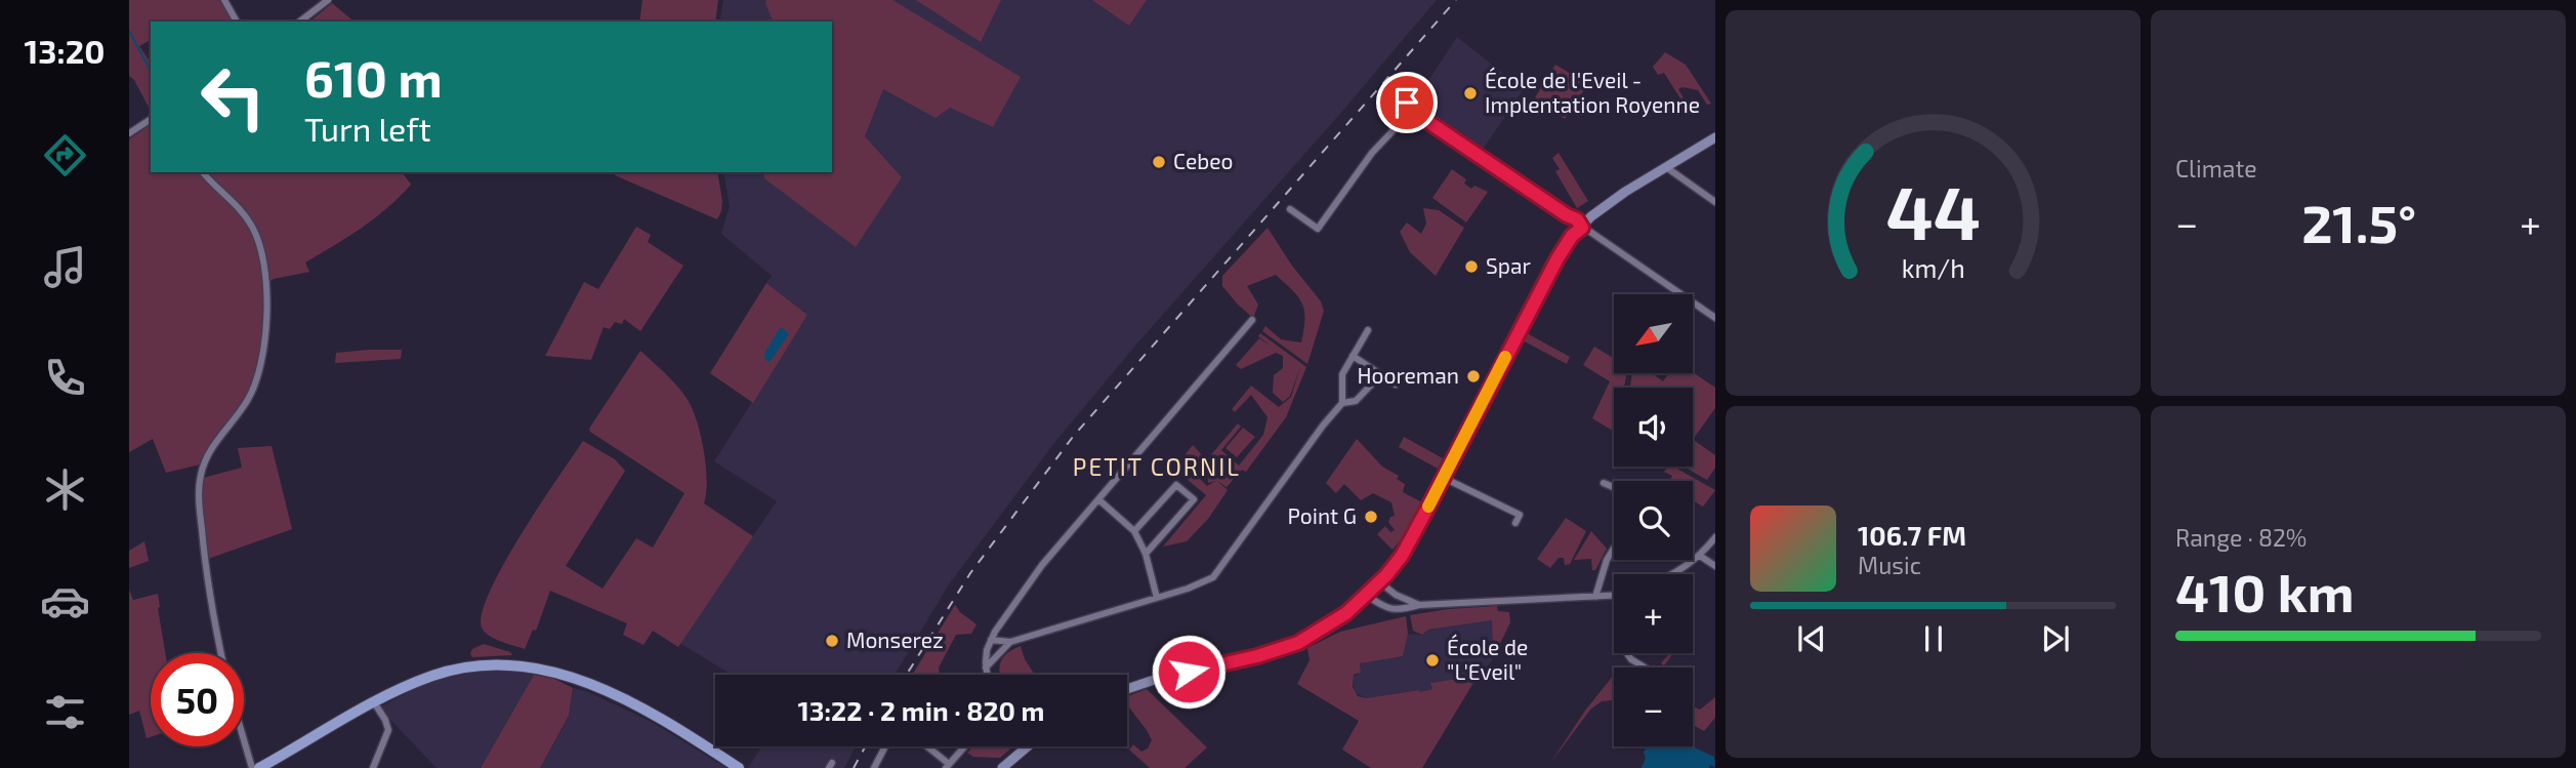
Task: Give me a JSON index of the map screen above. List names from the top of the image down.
{
  "districts": ["PETIT CORNIL"],
  "places": [
    "École de l'Eveil - Implentation Royenne",
    "Cebeo",
    "Spar",
    "Hooreman",
    "Point G",
    "Monserez",
    "École de \"L'Eveil\""
  ],
  "north": "bottom left",
  "page": {
    "tabs": "13:20",
    "tile": [
      "Climate",
      ["Range · 82%", "410 km"]
    ],
    "turn": ["610 m", "Turn left"],
    "heat": ["−", "21.5°", "+"],
    "map_buttons": ["+", "−"],
    "song": ["106.7 FM", "Music"],
    "limit": "50",
    "trip": "13:22 · 2 min · 820 m",
    "gauge": ["44", "km/h"]
  }
}
